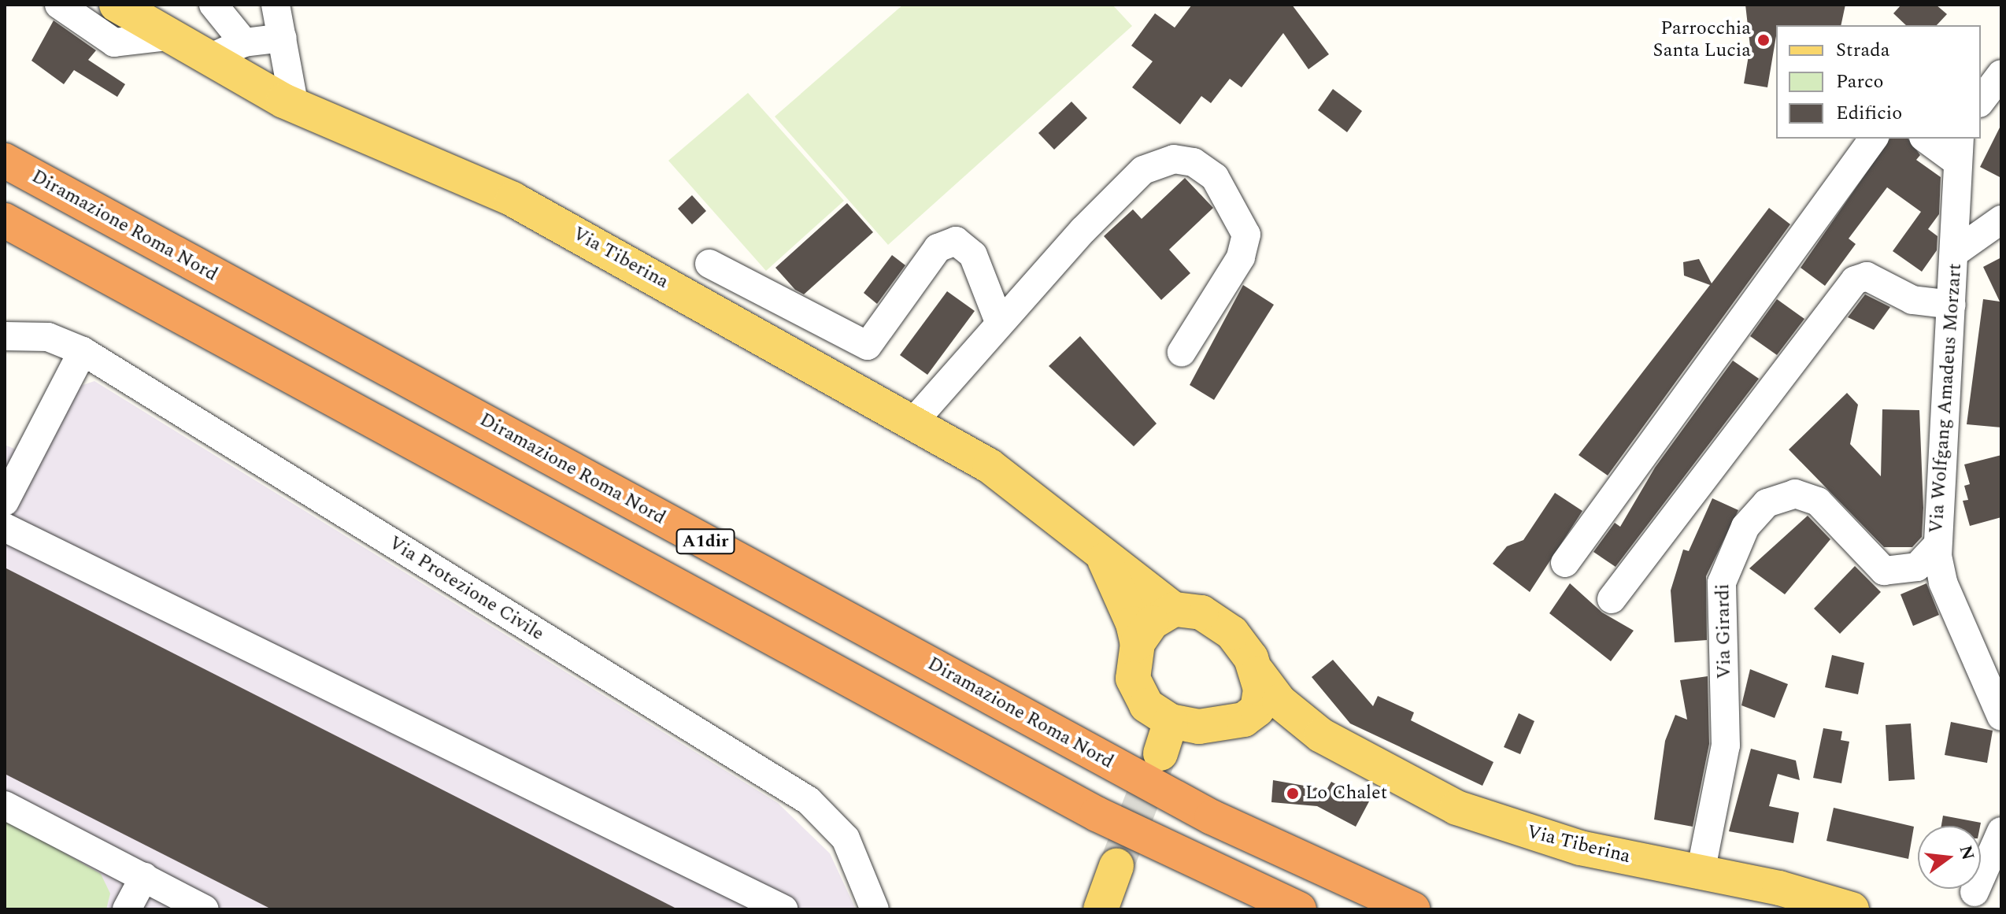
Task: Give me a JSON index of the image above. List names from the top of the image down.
{
  "streets": {
    "highway": ["Diramazione Roma Nord", "A1dir"],
    "main road": ["Via Tiberina"],
    "street": ["Via Wolfgang Amadeus Morzart", "Via Protezione Civile", "Via Girardi"]
  },
  "crossings": [
    ["Via Tiberina", "Via Girardi"],
    ["Via Wolfgang Amadeus Morzart", "Via Girardi"]
  ],
  "places": ["Parrocchia Santa Lucia", "Lo Chalet"],
  "legend": ["Strada", "Parco", "Edificio"],
  "north": "right"
}
